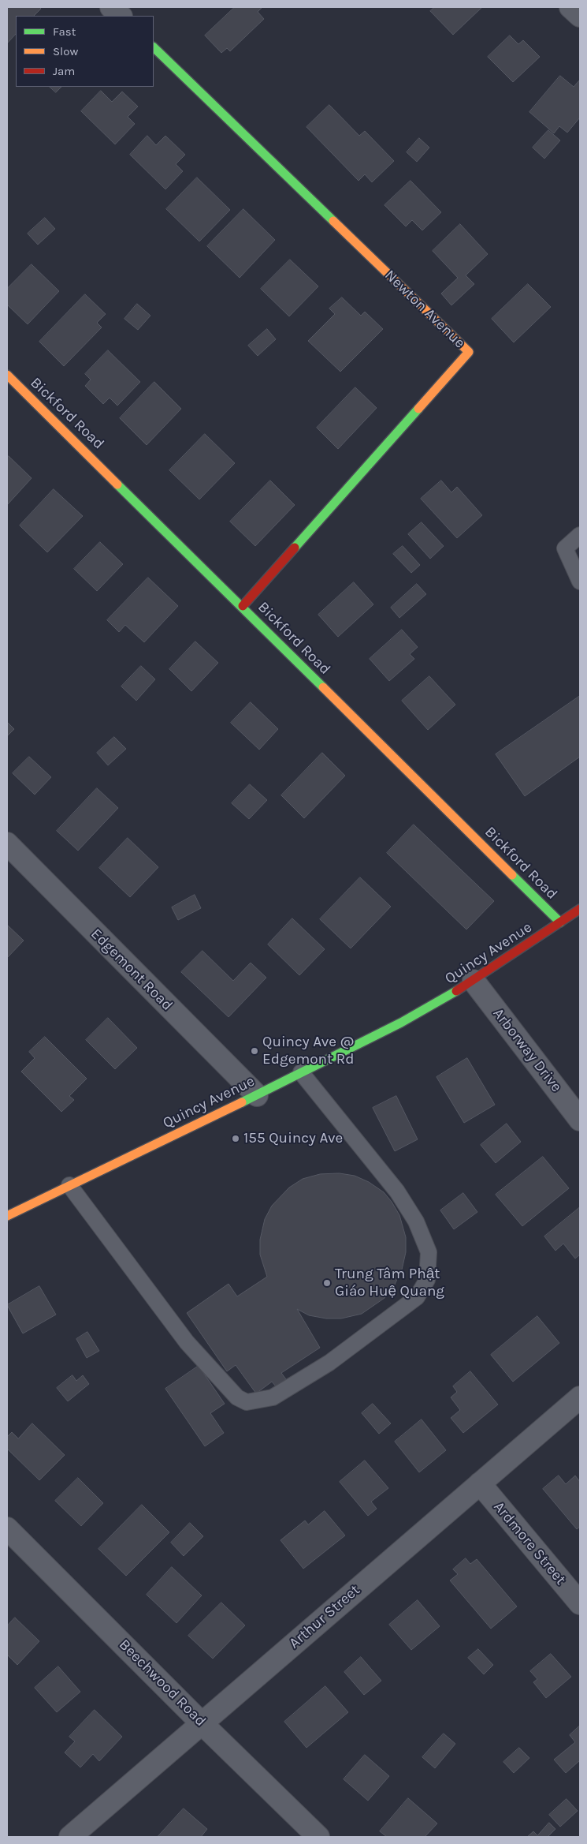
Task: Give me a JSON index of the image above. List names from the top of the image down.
{
  "streets": {
    "street": [
      "Newton Avenue",
      "Bickford Road",
      "Quincy Avenue",
      "Edgemont Road",
      "Arborway Drive",
      "Ardmore Street",
      "Arthur Street",
      "Beechwood Road"
    ]
  },
  "crossings": [
    ["Newton Avenue", "Bickford Road"],
    ["Bickford Road", "Quincy Avenue"],
    ["Quincy Avenue", "Edgemont Road"],
    ["Quincy Avenue", "Arborway Drive"],
    ["Ardmore Street", "Arthur Street"],
    ["Arthur Street", "Beechwood Road"]
  ],
  "places": ["Quincy Ave @ Edgemont Rd", "155 Quincy Ave", "Trung Tâm Phật Giáo Huệ Quang"],
  "legend": ["Fast", "Slow", "Jam"]
}
